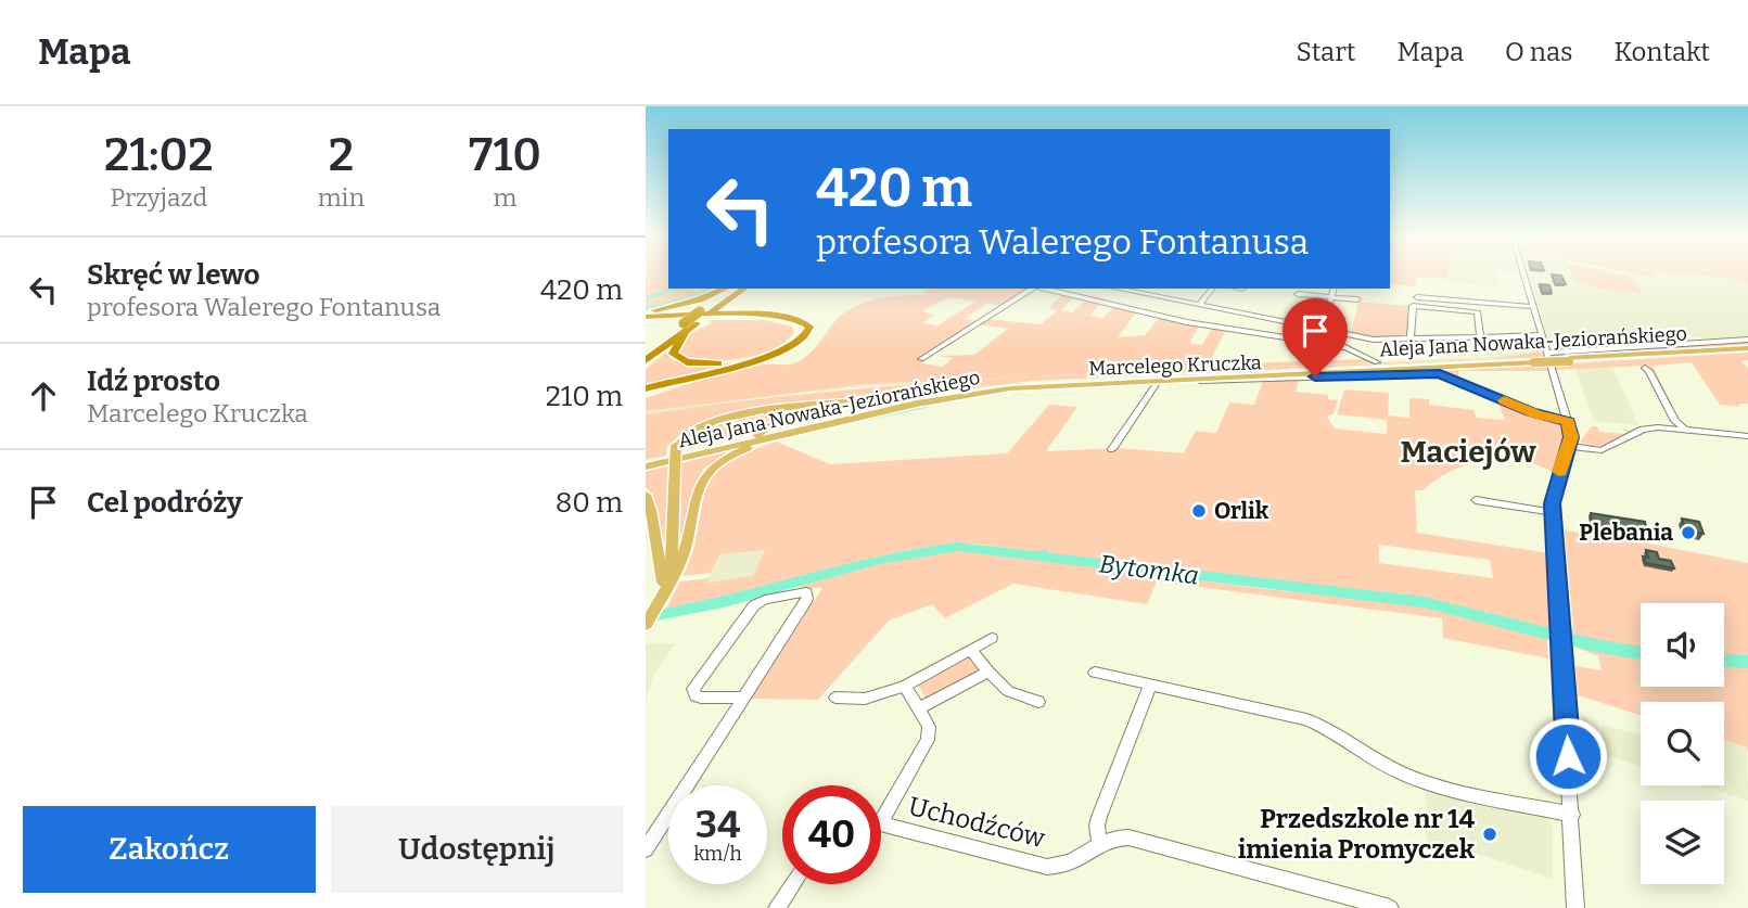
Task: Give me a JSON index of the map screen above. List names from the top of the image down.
{
  "streets": {
    "main road": ["Aleja Jana Nowaka-Jeziorańskiego"],
    "street": ["Marcelego Kruczka", "Uchodźców"]
  },
  "districts": ["Maciejów"],
  "water": ["Bytomka"],
  "places": ["Orlik", "Plebania", "Przedszkole nr 14 imienia Promyczek"],
  "page": {
    "header": "Mapa",
    "nav": [
      "Start",
      "Mapa",
      "O nas",
      "Kontakt"
    ],
    "eta": [
      "21:02",
      "Przyjazd",
      "2",
      "min",
      "710",
      "m"
    ],
    "turn": ["420 m", "profesora Walerego Fontanusa"],
    "list": [
      {
        "name": "Skręć w lewo",
        "note": "profesora Walerego Fontanusa",
        "value": "420 m"
      },
      {
        "name": "Idź prosto",
        "note": "Marcelego Kruczka",
        "value": "210 m"
      },
      {
        "name": "Cel podróży",
        "value": "80 m"
      }
    ],
    "speed": "34 km/h",
    "limit": "40",
    "buttons": ["Zakończ", "Udostępnij"]
  }
}
